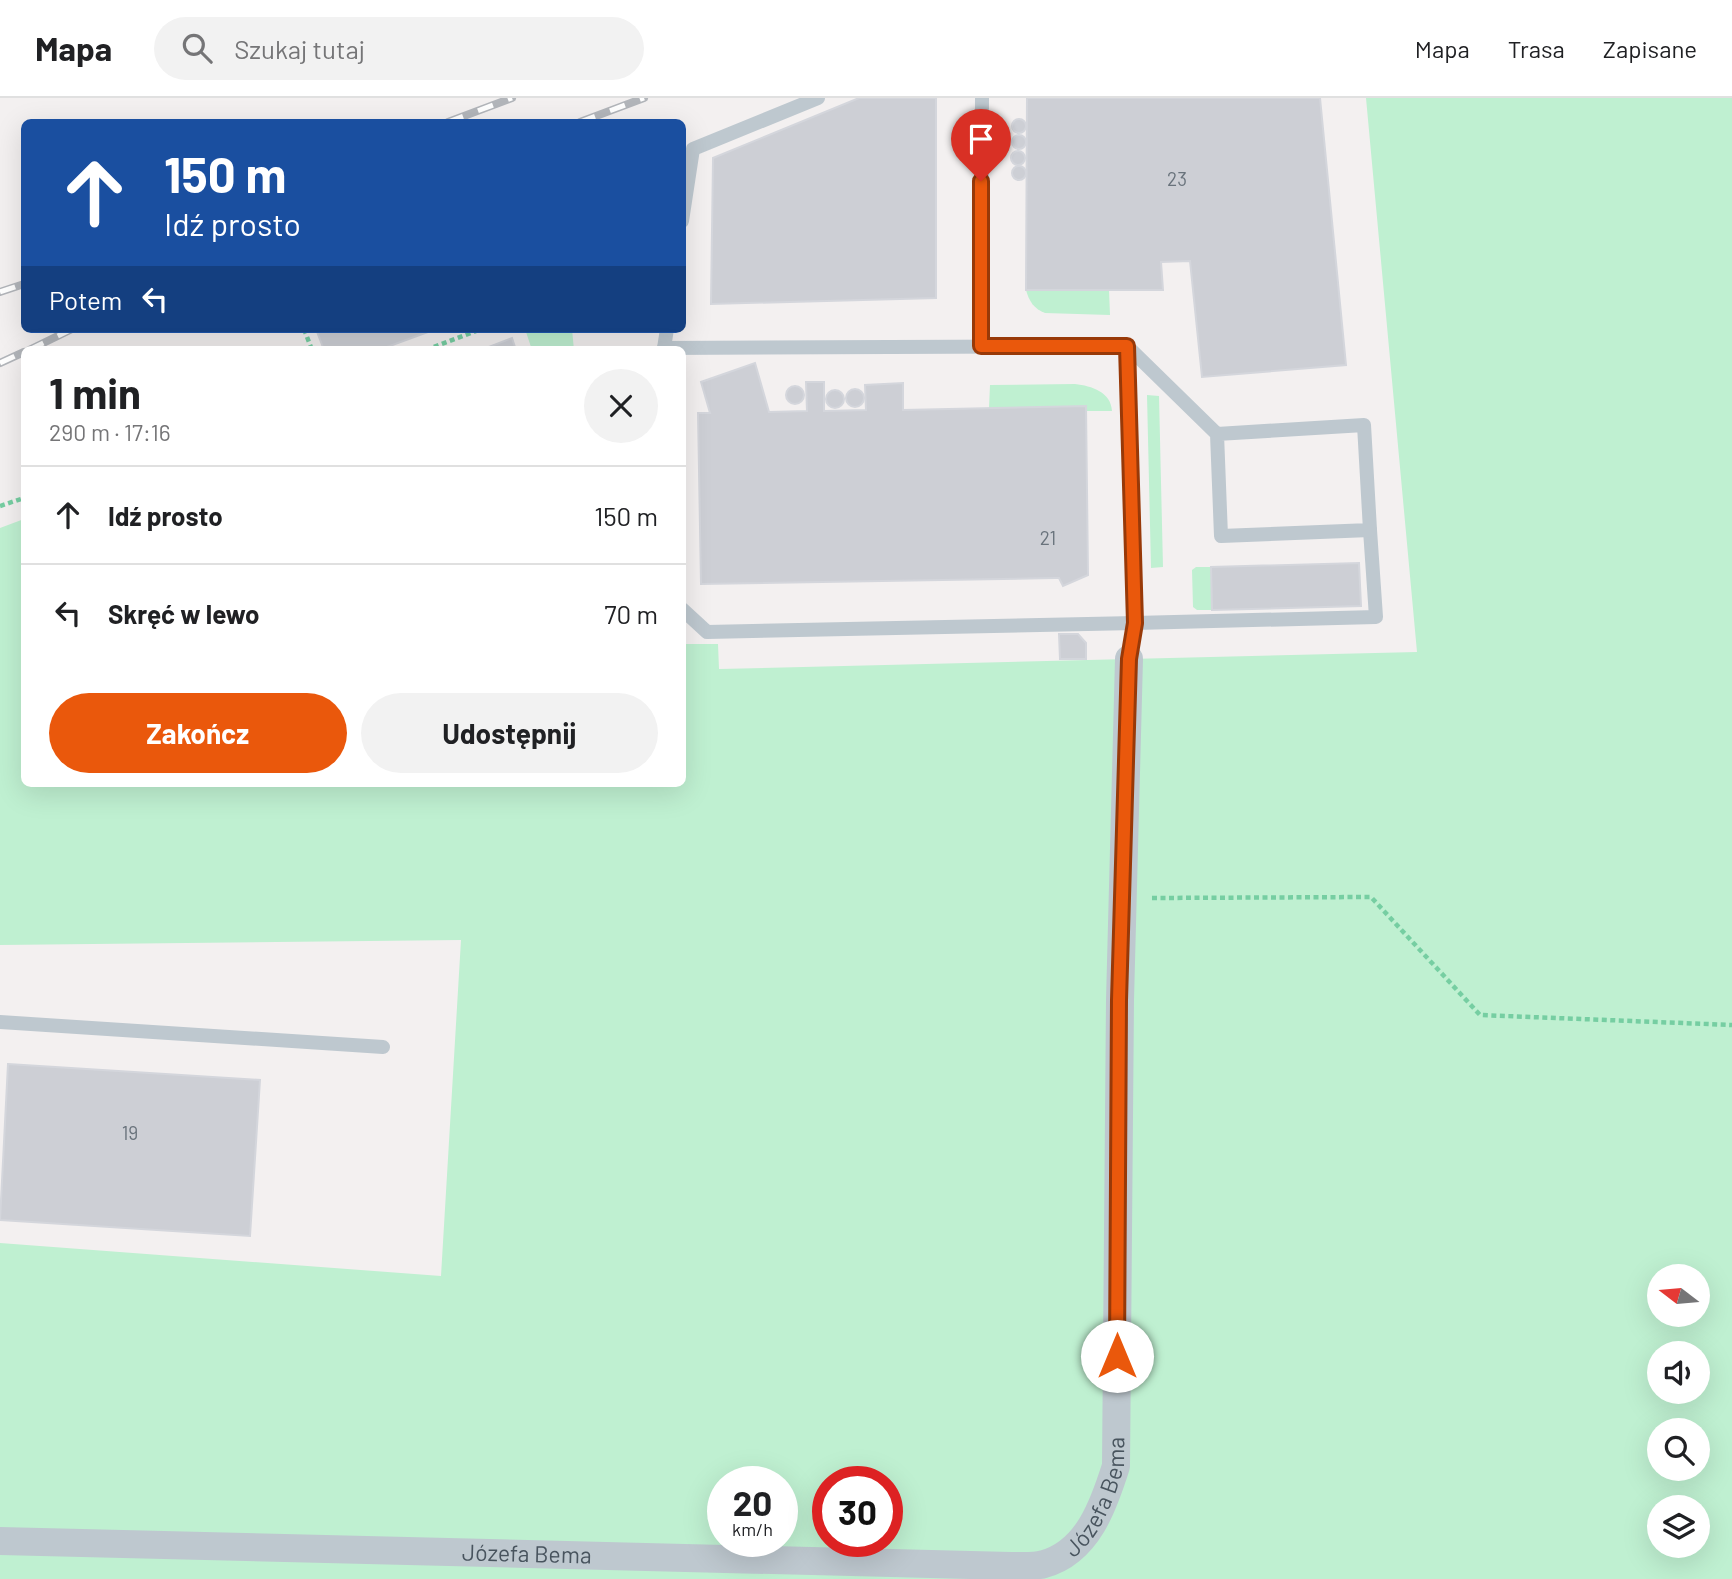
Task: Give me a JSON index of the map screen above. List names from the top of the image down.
{
  "streets": {
    "street": ["Józefa Bema"]
  },
  "house_numbers": ["23", "21", "19"],
  "north": "left",
  "page": {
    "header": "Mapa",
    "search": "Szukaj tutaj",
    "nav": ["Mapa", "Trasa", "Zapisane"],
    "turn": ["150 m", "Idź prosto"],
    "then": "Potem",
    "heading": ["1 min", "290 m · 17:16"],
    "list": [
      {
        "name": "Idź prosto",
        "value": "150 m"
      },
      {
        "name": "Skręć w lewo",
        "value": "70 m"
      }
    ],
    "buttons": ["Zakończ", "Udostępnij"],
    "speed": "20 km/h",
    "limit": "30"
  }
}
